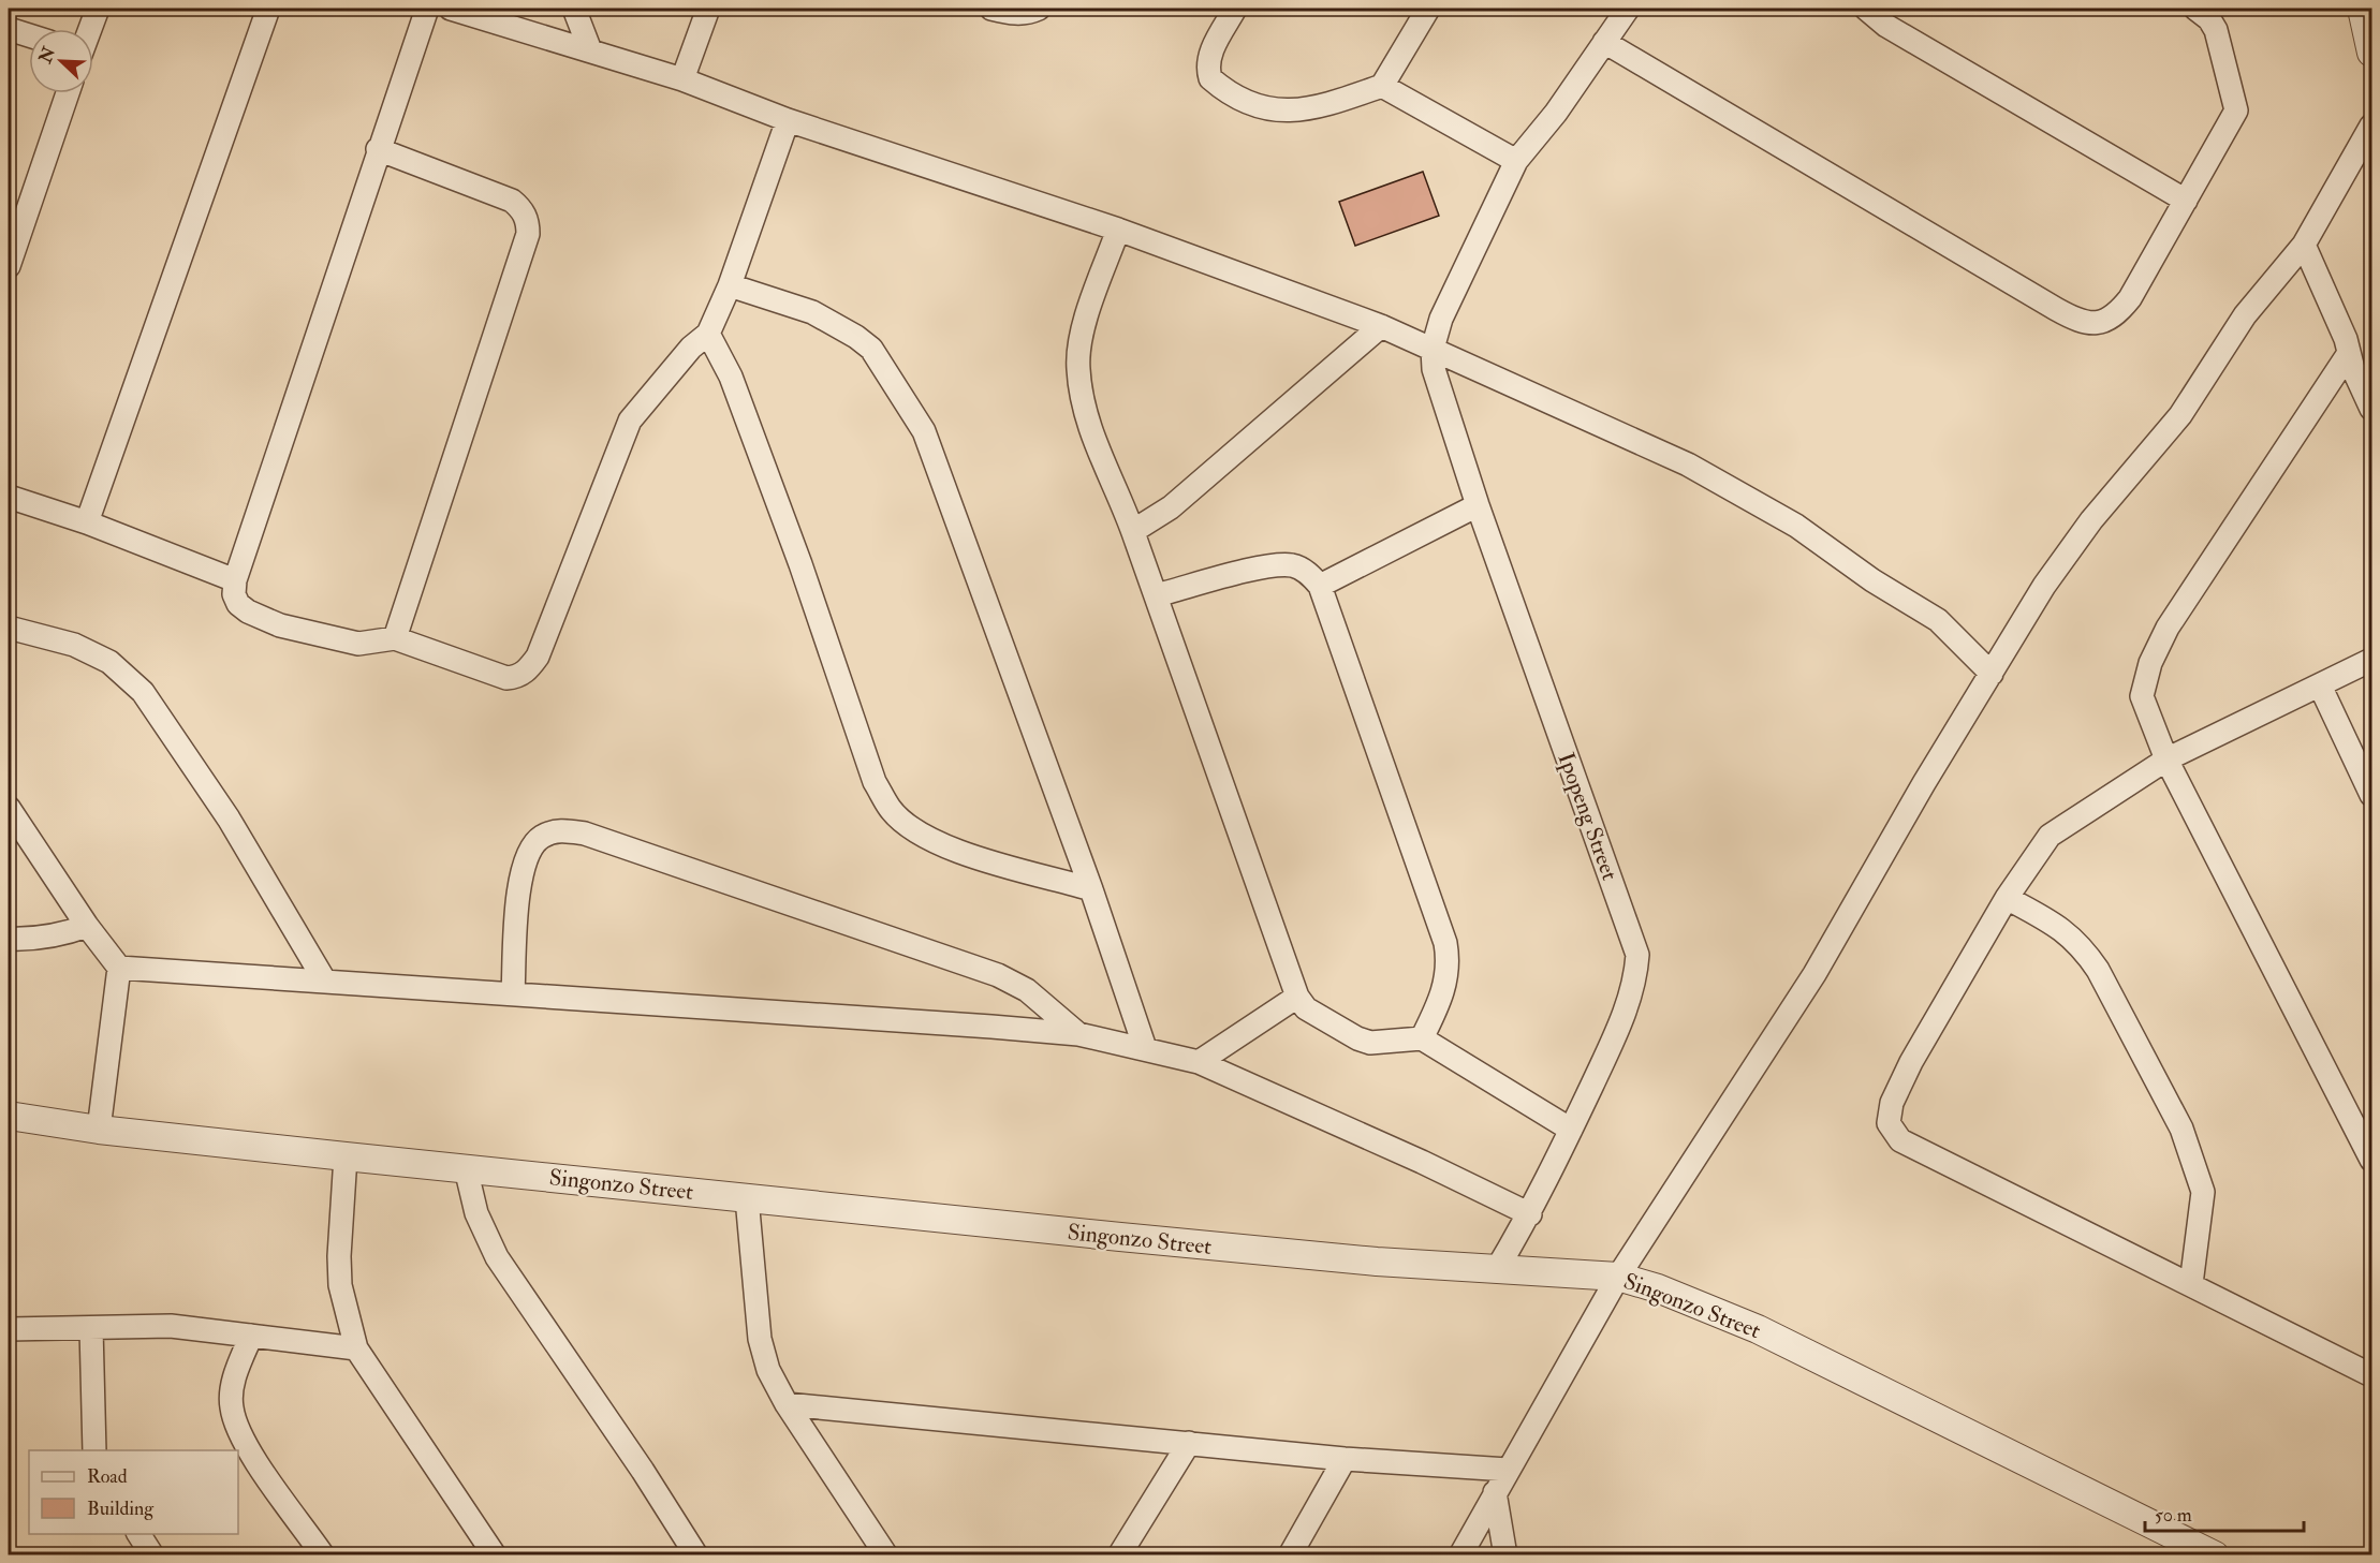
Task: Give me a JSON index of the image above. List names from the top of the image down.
{
  "streets": {
    "street": ["Ipopeng Street", "Singonzo Street"]
  },
  "crossings": [
    ["Ipopeng Street", "Singonzo Street"]
  ],
  "legend": ["Road", "Building"],
  "scale_bar": "50 m",
  "north": "top left"
}
